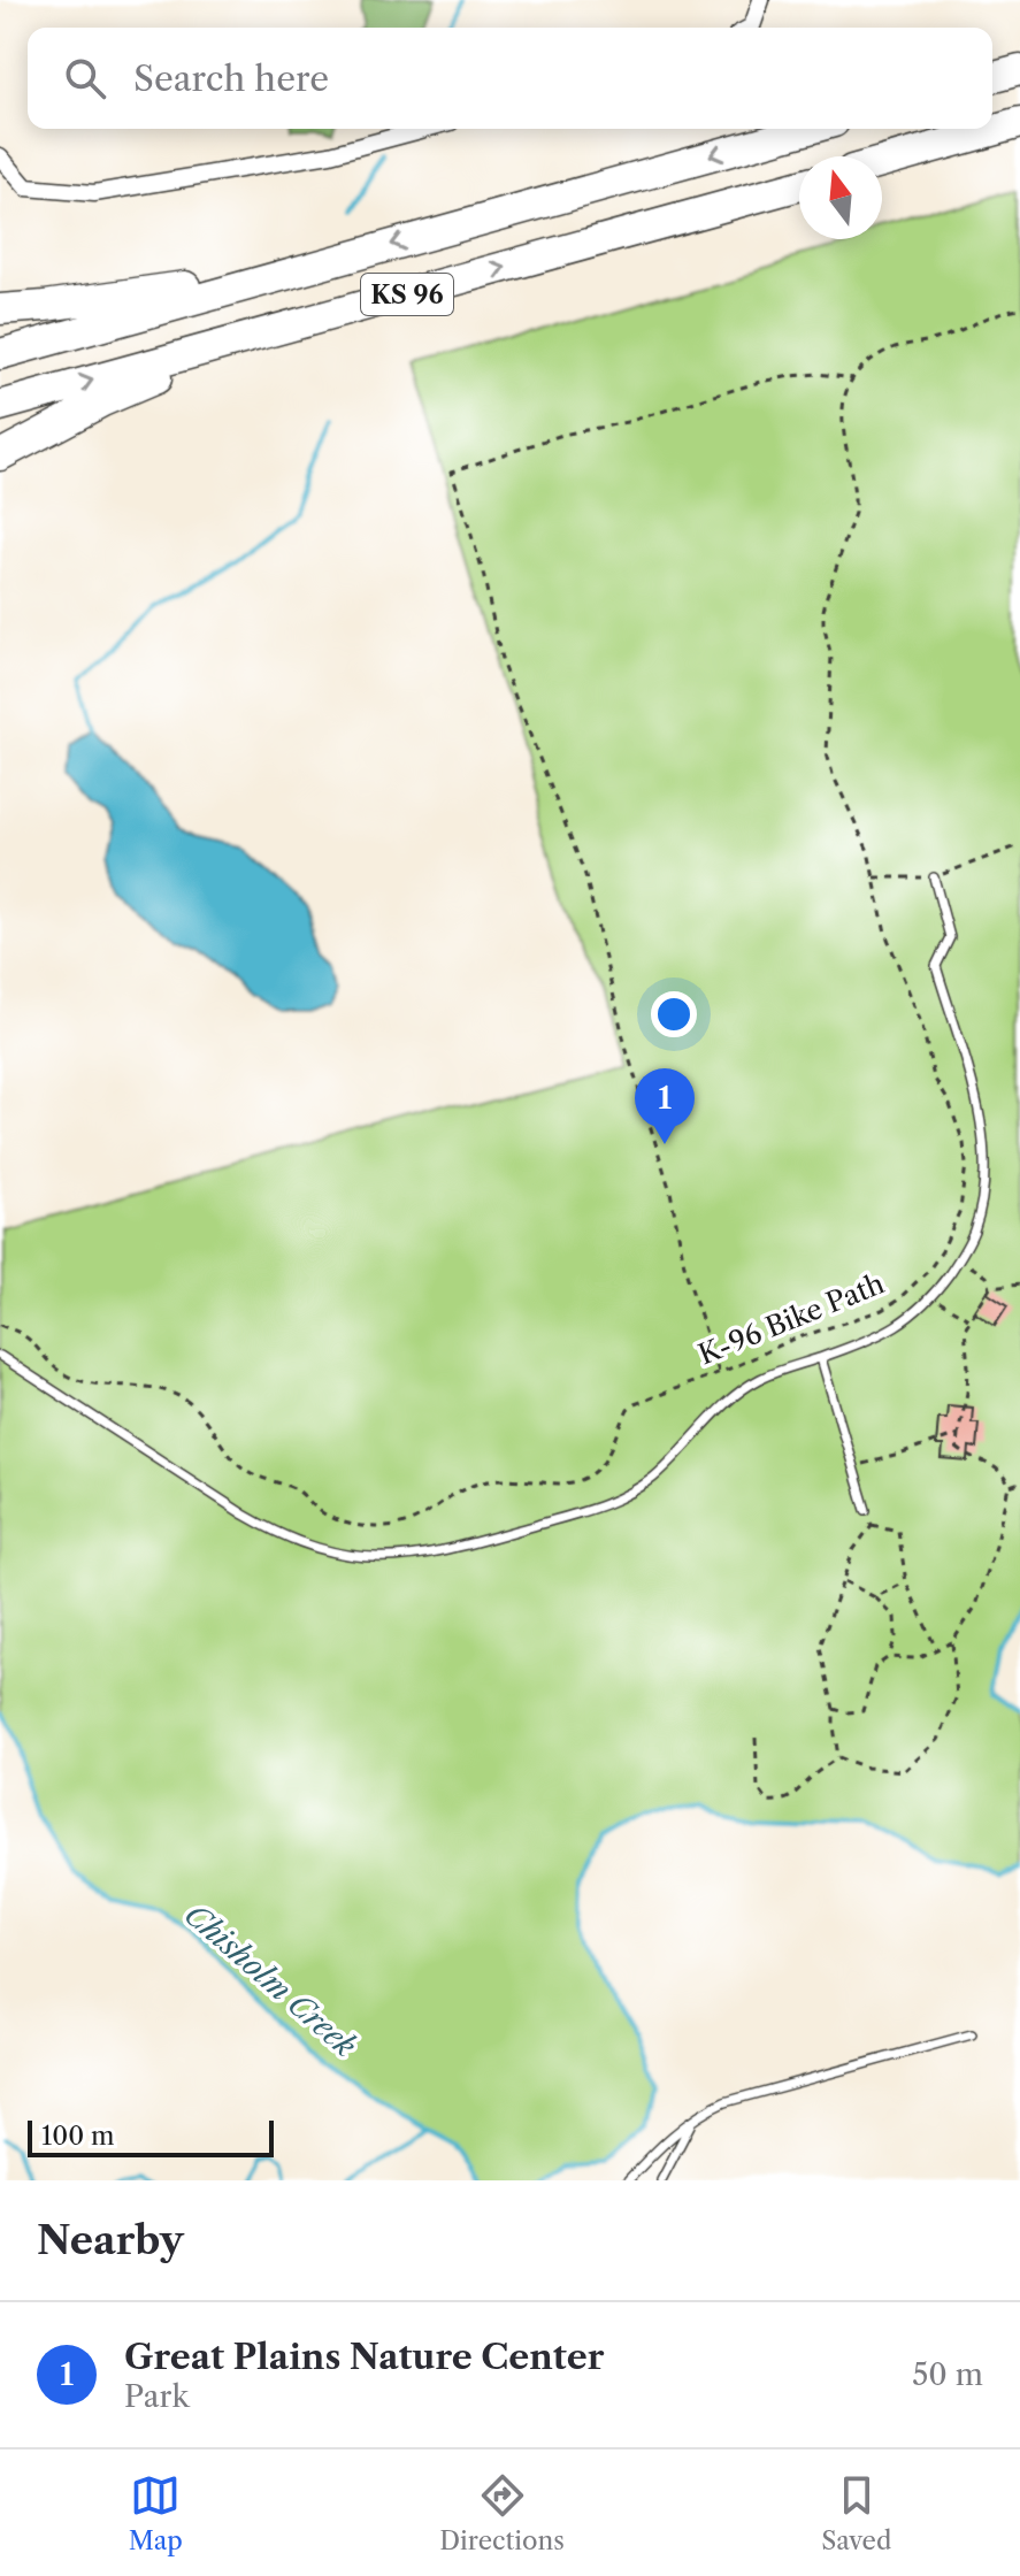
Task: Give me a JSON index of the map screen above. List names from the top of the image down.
{
  "streets": {
    "highway": ["KS 96"],
    "path": ["K-96 Bike Path"]
  },
  "water": ["Chisholm Creek"],
  "scale_bar": "100 m",
  "north": "top",
  "page": {
    "search": "Search here",
    "pins": "1",
    "scale": "100 m",
    "heading": "Nearby",
    "list": [
      {
        "mark": "1",
        "name": "Great Plains Nature Center",
        "note": "Park",
        "value": "50 m"
      }
    ],
    "nav": ["Map", "Directions", "Saved"]
  }
}
